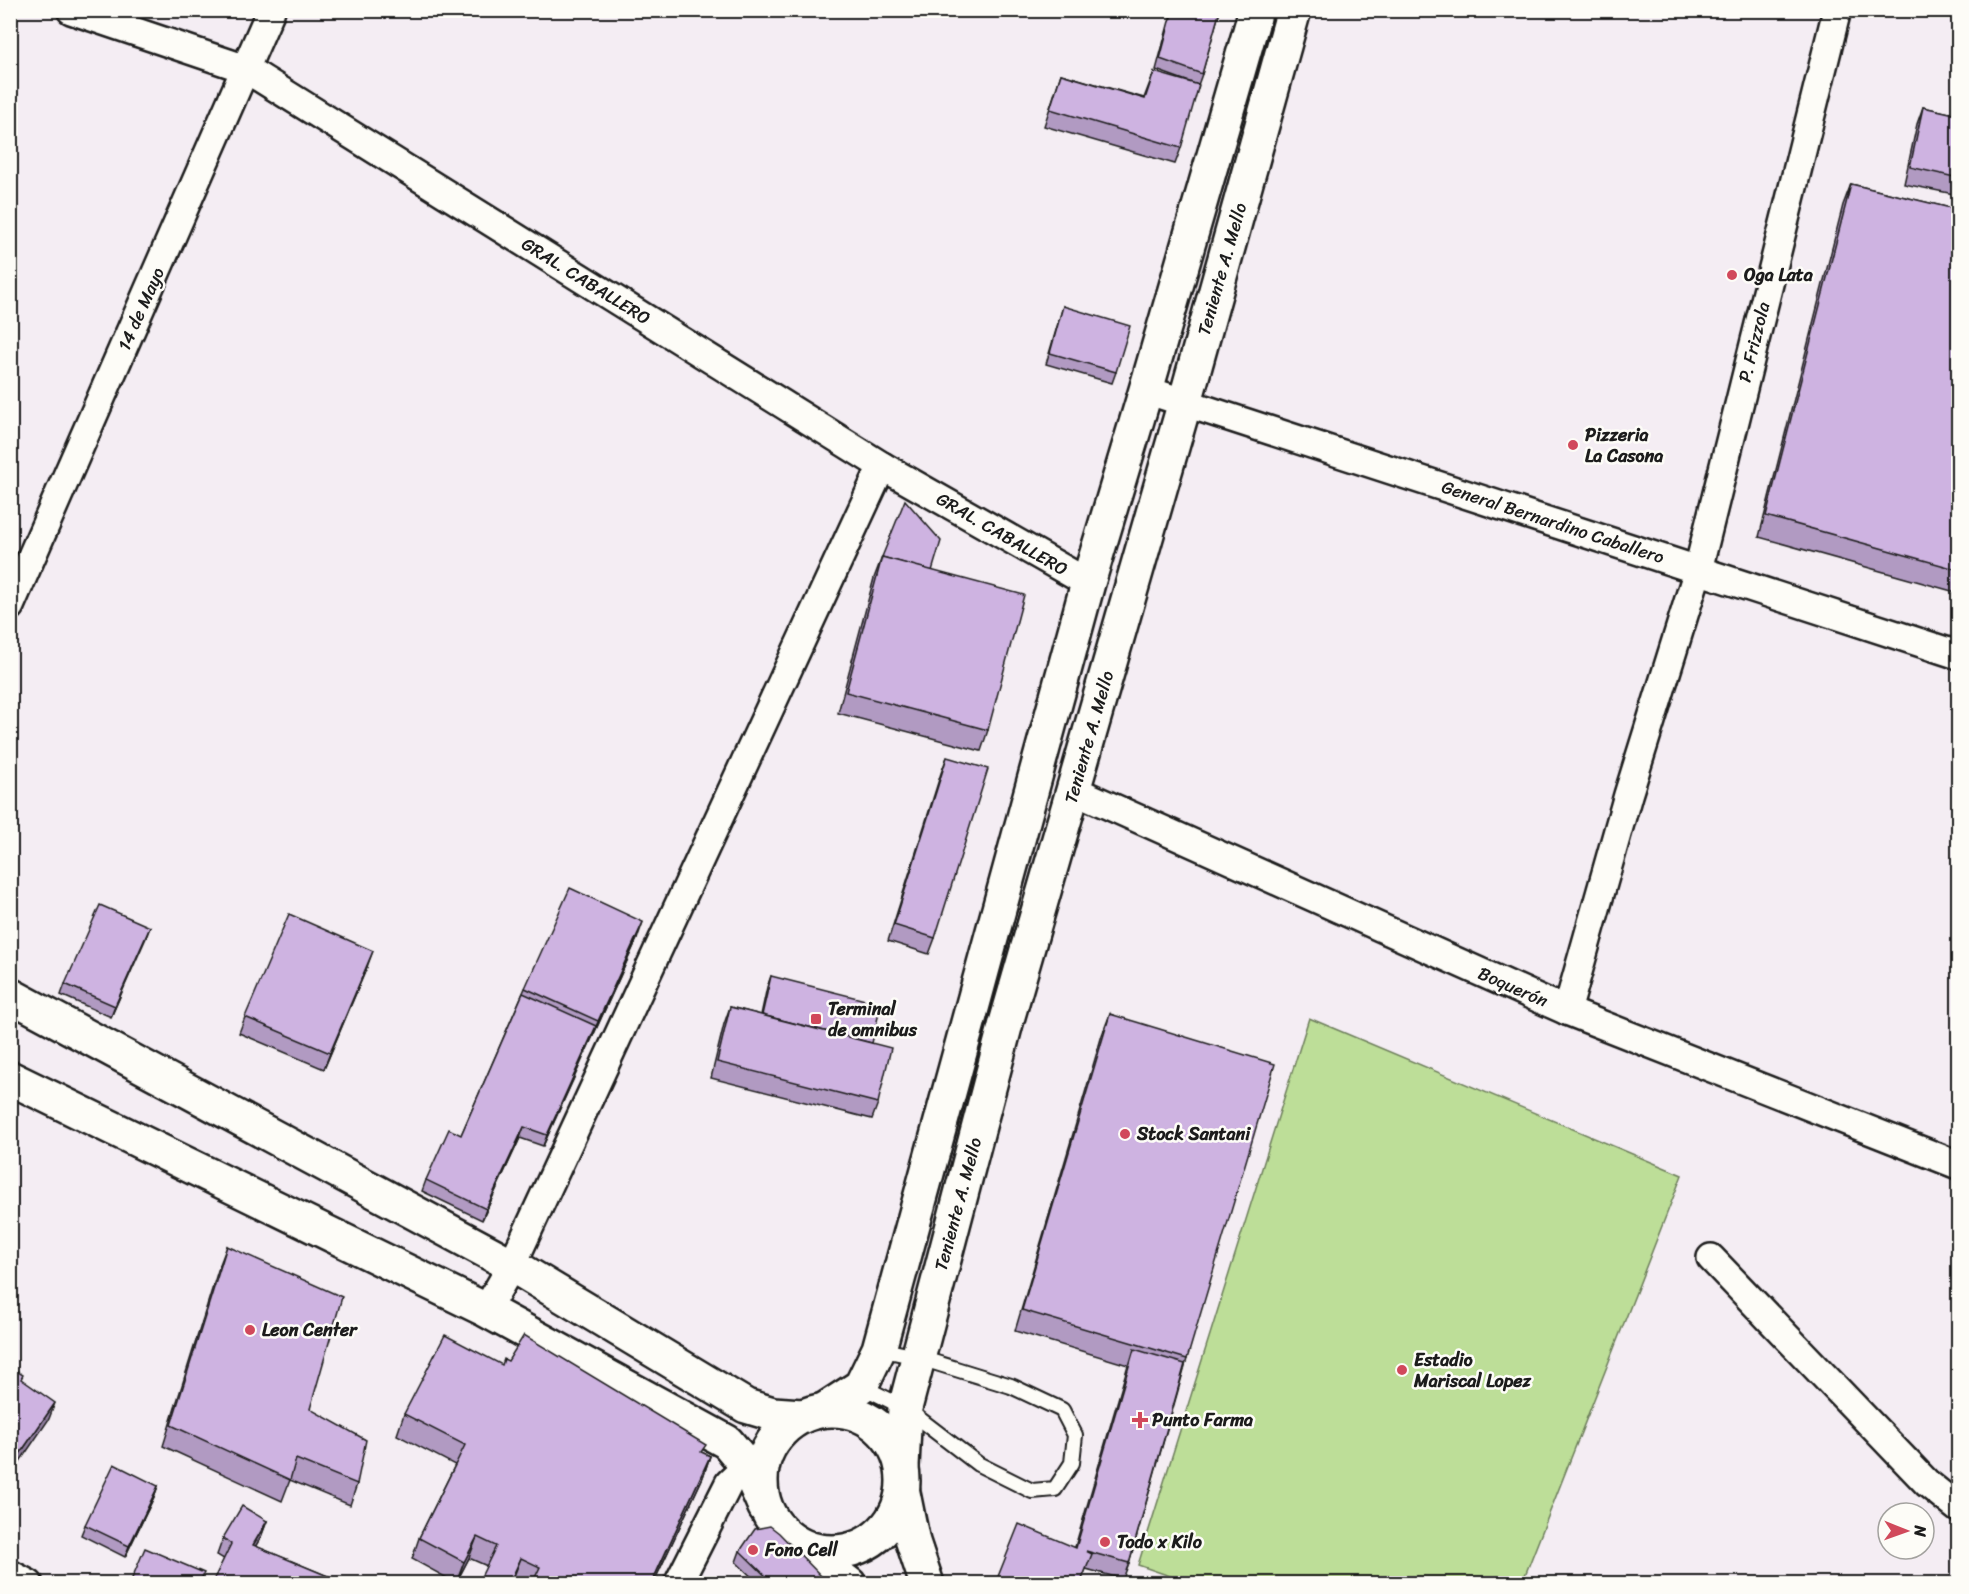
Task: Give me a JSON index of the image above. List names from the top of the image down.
{
  "streets": {
    "street": [
      "Teniente A. Mello",
      "GRAL. CABALLERO",
      "14 de Mayo",
      "P. Frizzola",
      "General Bernardino Caballero",
      "Boquerón"
    ]
  },
  "crossings": [
    ["Teniente A. Mello", "GRAL. CABALLERO"],
    ["Teniente A. Mello", "General Bernardino Caballero"],
    ["Teniente A. Mello", "Boquerón"],
    ["GRAL. CABALLERO", "14 de Mayo"],
    ["P. Frizzola", "General Bernardino Caballero"],
    ["P. Frizzola", "Boquerón"]
  ],
  "places": {
    "other": [
      "Oga Lata",
      "Pizzeria La Casona",
      "Stock Santani",
      "Leon Center",
      "Estadio Mariscal Lopez",
      "Todo x Kilo",
      "Fono Cell"
    ],
    "transit": ["Terminal de omnibus"],
    "health": ["Punto Farma"]
  },
  "north": "right"
}
